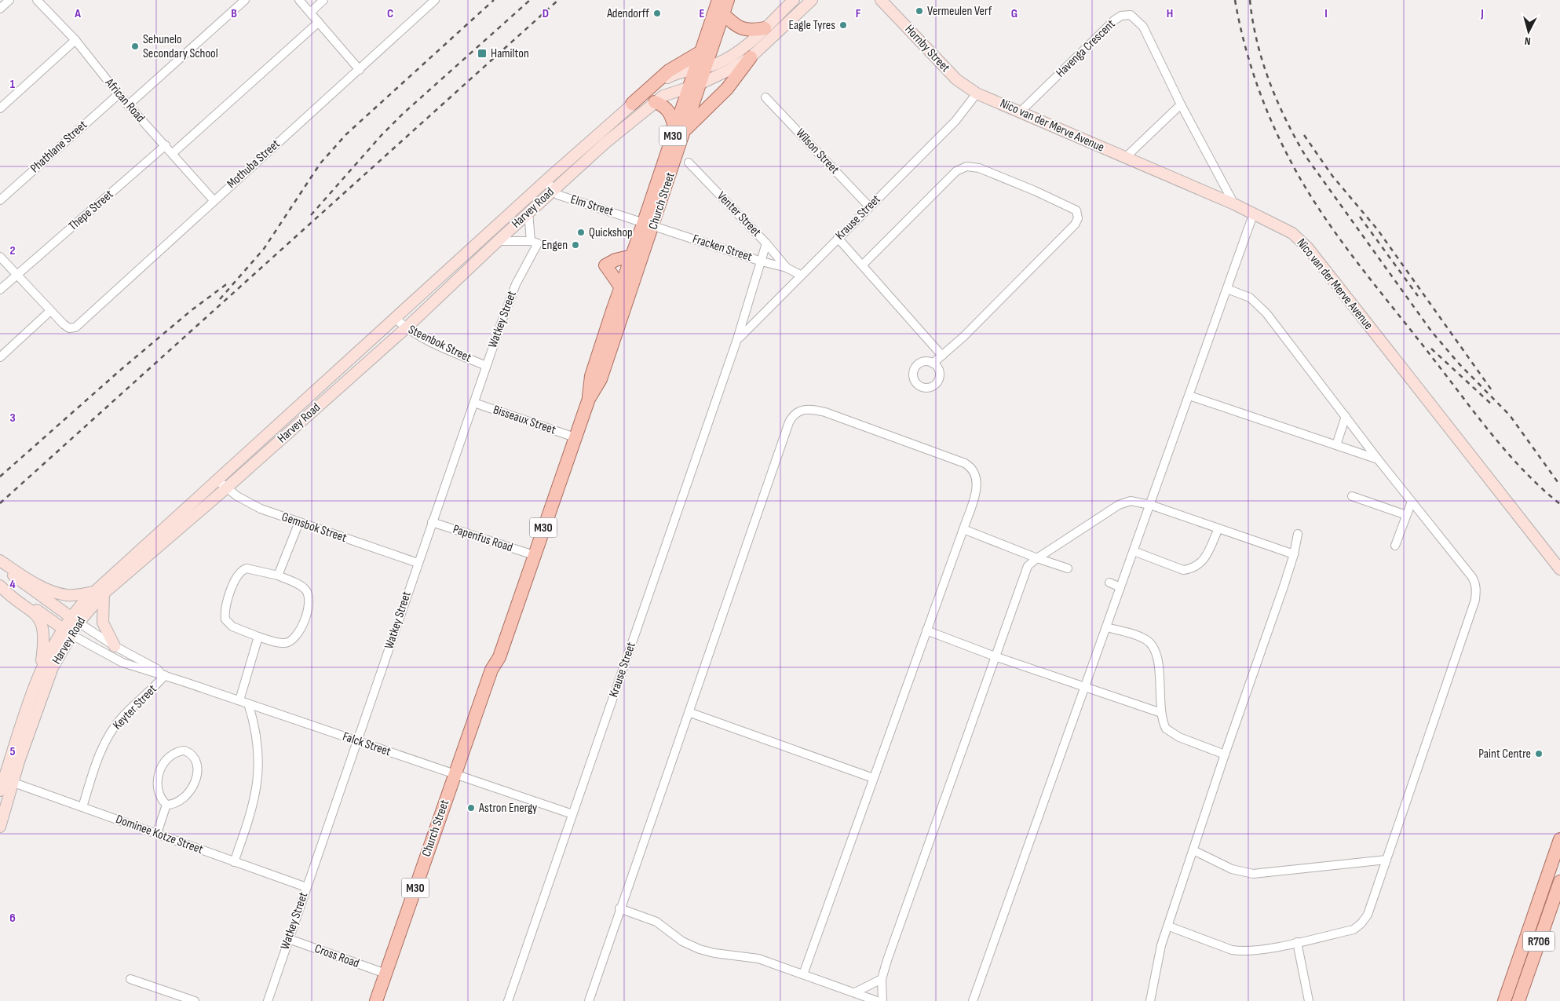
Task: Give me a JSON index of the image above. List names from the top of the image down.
{
  "streets": {
    "main road": [
      "Hornby Street",
      "Nico van der Merve Avenue",
      "M30",
      "Church Street",
      "Harvey Road",
      "R706"
    ],
    "street": [
      "Havenga Crescent",
      "African Road",
      "Phathlane Street",
      "Wilson Street",
      "Mothuba Street",
      "Elm Street",
      "Thepe Street",
      "Venter Street",
      "Krause Street",
      "Fracken Street",
      "Watkey Street",
      "Steenbok Street",
      "Bisseaux Street",
      "Gemsbok Street",
      "Papenfus Road",
      "Keyter Street",
      "Falck Street",
      "Dominee Kotze Street",
      "Cross Road"
    ]
  },
  "crossings": [
    ["Hornby Street", "Nico van der Merve Avenue"],
    ["Hornby Street", "Krause Street"],
    ["Havenga Crescent", "Nico van der Merve Avenue"],
    ["African Road", "Phathlane Street"],
    ["African Road", "Mothuba Street"],
    ["African Road", "Thepe Street"],
    ["Nico van der Merve Avenue", "Krause Street"],
    ["Wilson Street", "Krause Street"],
    ["Church Street", "Elm Street"],
    ["Church Street", "Harvey Road"],
    ["Church Street", "Fracken Street"],
    ["Church Street", "Bisseaux Street"],
    ["Church Street", "Papenfus Road"],
    ["Church Street", "Falck Street"],
    ["Church Street", "Cross Road"],
    ["Elm Street", "Harvey Road"],
    ["Elm Street", "Fracken Street"],
    ["Harvey Road", "Steenbok Street"],
    ["Harvey Road", "Gemsbok Street"],
    ["Harvey Road", "Falck Street"],
    ["Harvey Road", "Dominee Kotze Street"],
    ["Venter Street", "Krause Street"],
    ["Venter Street", "Fracken Street"],
    ["Krause Street", "Fracken Street"],
    ["Krause Street", "Falck Street"],
    ["Watkey Street", "Steenbok Street"],
    ["Watkey Street", "Bisseaux Street"],
    ["Watkey Street", "Gemsbok Street"],
    ["Watkey Street", "Papenfus Road"],
    ["Watkey Street", "Falck Street"],
    ["Watkey Street", "Dominee Kotze Street"],
    ["Watkey Street", "Cross Road"],
    ["Keyter Street", "Falck Street"],
    ["Keyter Street", "Dominee Kotze Street"]
  ],
  "places": {
    "other": [
      "Vermeulen Verf",
      "Adendorff",
      "Eagle Tyres",
      "Sehunelo Secondary School",
      "Quickshop",
      "Engen",
      "Paint Centre",
      "Astron Energy"
    ],
    "transit": ["Hamilton"]
  },
  "north": "bottom",
  "grid": {
    "columns": [
      "A",
      "B",
      "C",
      "D",
      "E",
      "F",
      "G",
      "H",
      "I",
      "J"
    ],
    "rows": [
      "1",
      "2",
      "3",
      "4",
      "5",
      "6"
    ]
  }
}
